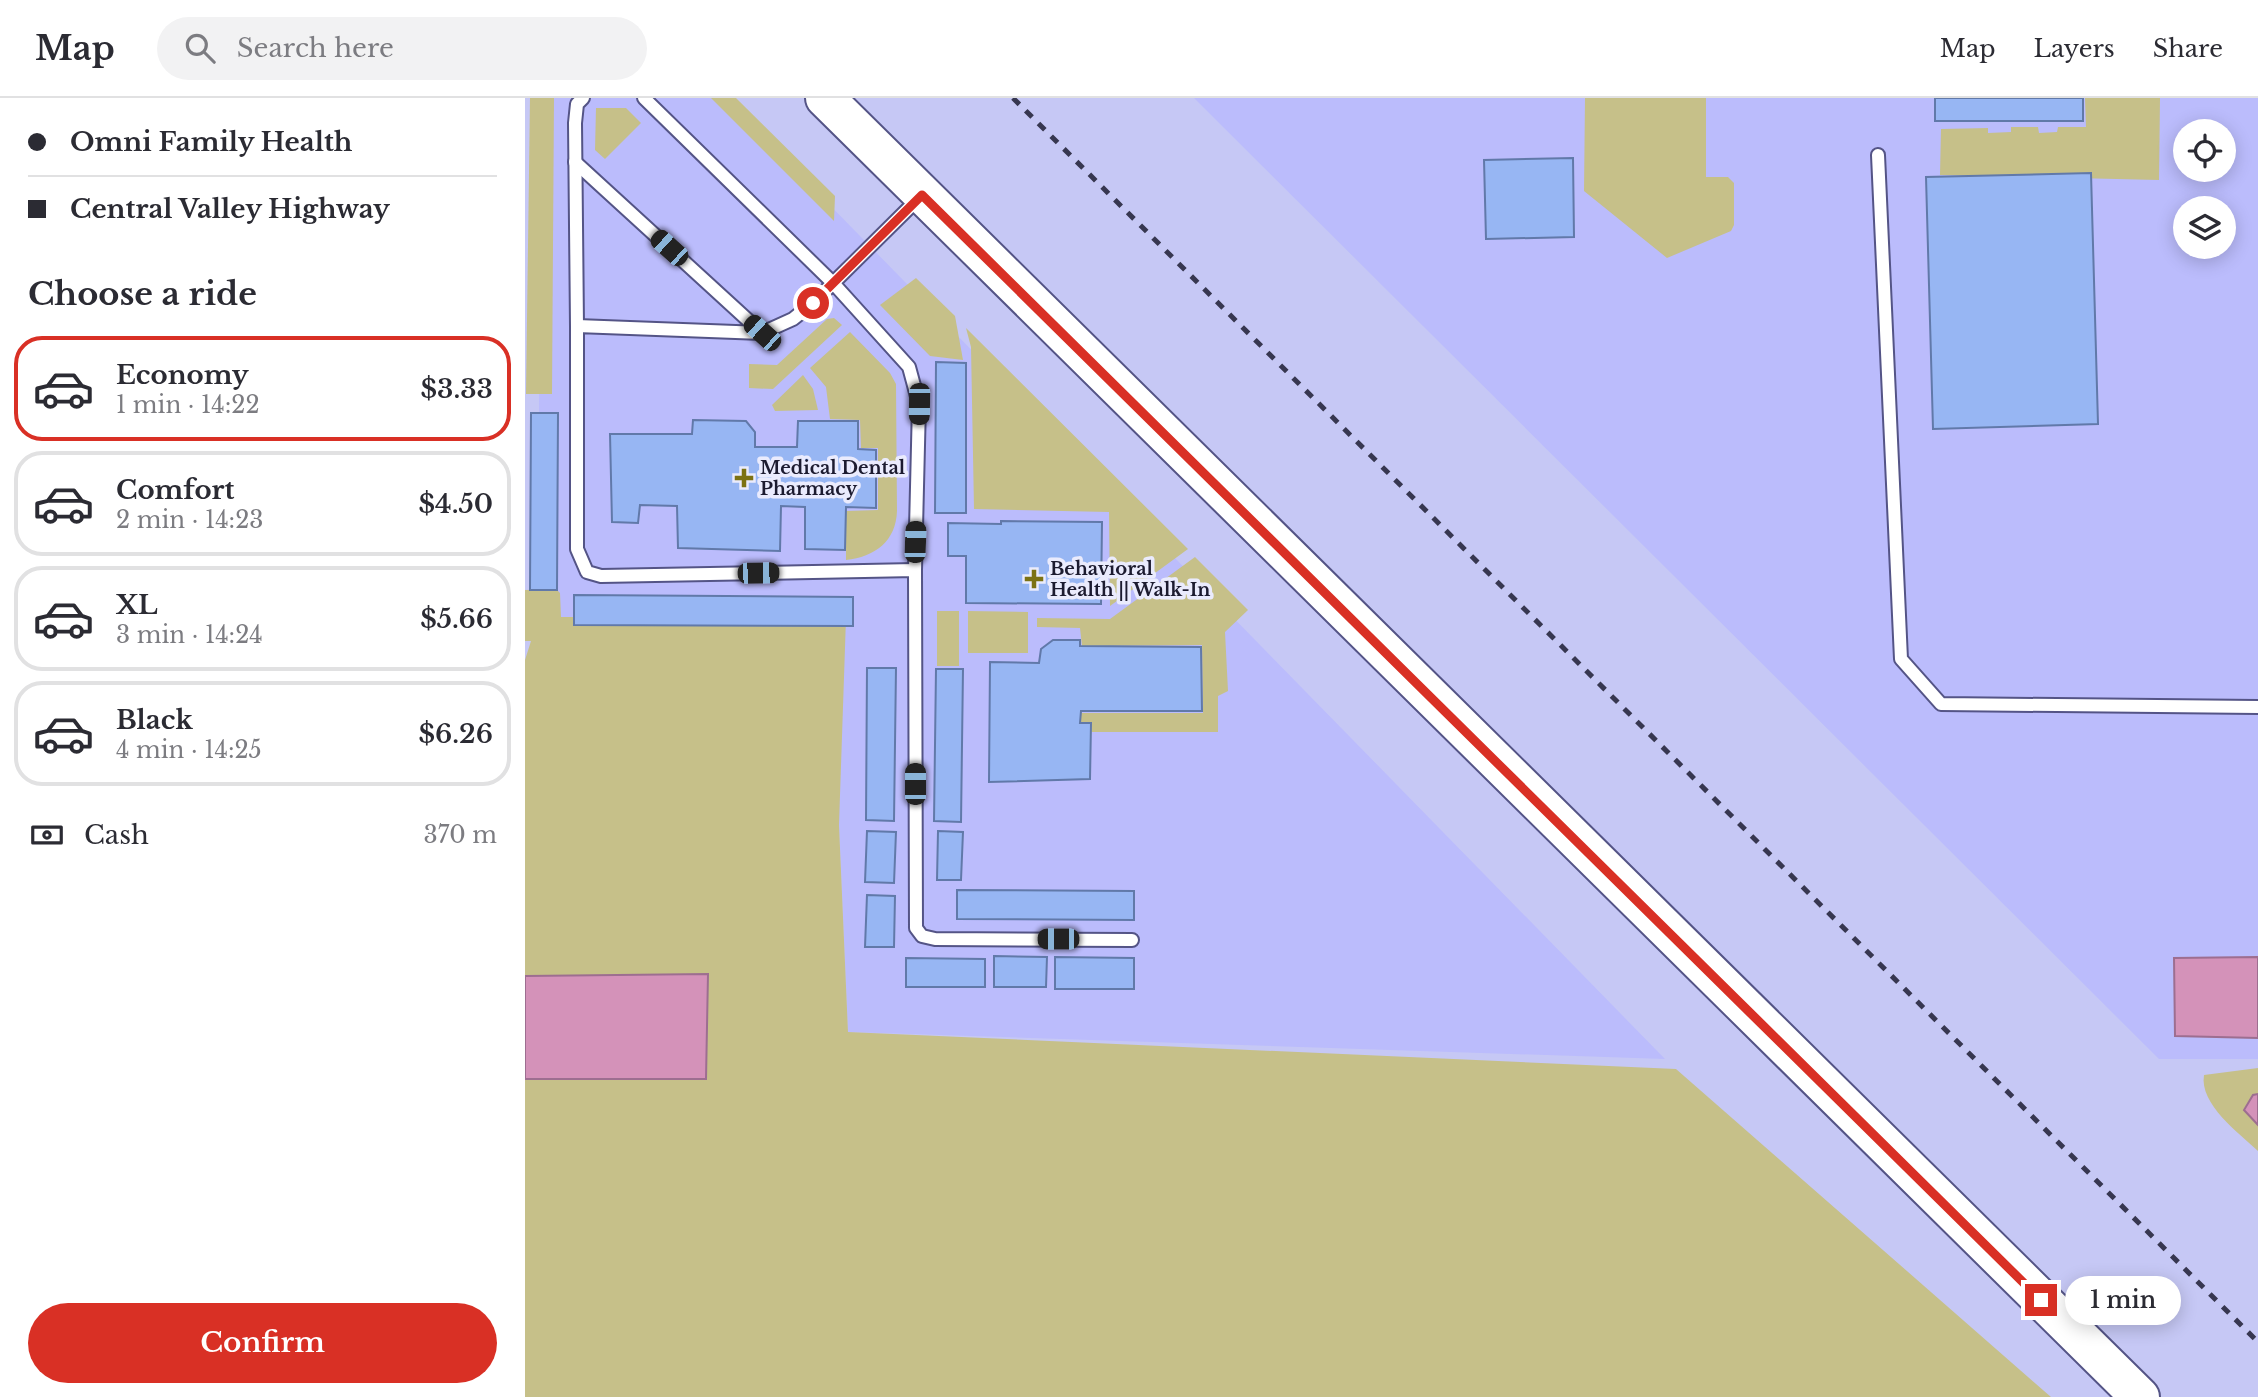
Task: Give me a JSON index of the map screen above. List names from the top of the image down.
{
  "places": {
    "health": ["Medical Dental Pharmacy", "Behavioral Health || Walk-In"]
  },
  "page": {
    "header": "Map",
    "search": "Search here",
    "nav": ["Map", "Layers", "Share"],
    "banner": ["Omni Family Health", "Central Valley Highway"],
    "heading": "Choose a ride",
    "list": [
      {
        "name": "Economy",
        "note": "1 min · 14:22",
        "value": "$3.33"
      },
      {
        "name": "Comfort",
        "note": "2 min · 14:23",
        "value": "$4.50"
      },
      {
        "name": "XL",
        "note": "3 min · 14:24",
        "value": "$5.66"
      },
      {
        "name": "Black",
        "note": "4 min · 14:25",
        "value": "$6.26"
      }
    ],
    "pay": ["Cash", "370 m"],
    "bubble": "1 min",
    "buttons": "Confirm"
  }
}
